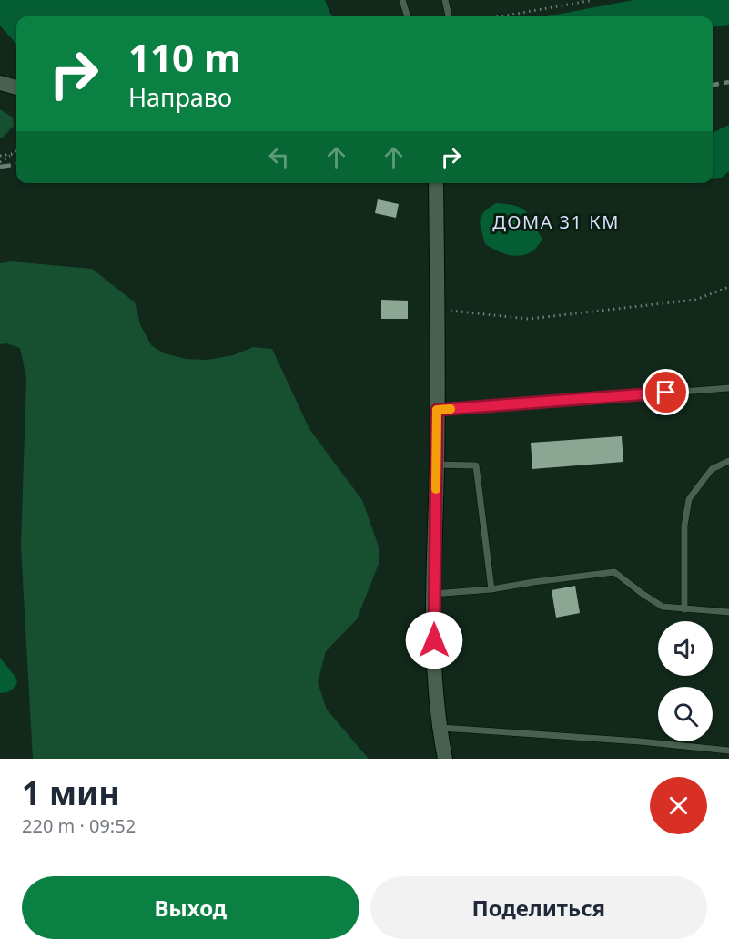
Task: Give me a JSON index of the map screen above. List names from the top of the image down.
{
  "districts": ["ДОМА 31 КМ"],
  "page": {
    "turn": ["110 m", "Направо"],
    "heading": ["1 мин", "220 m · 09:52"],
    "buttons": ["Выход", "Поделиться"]
  }
}
